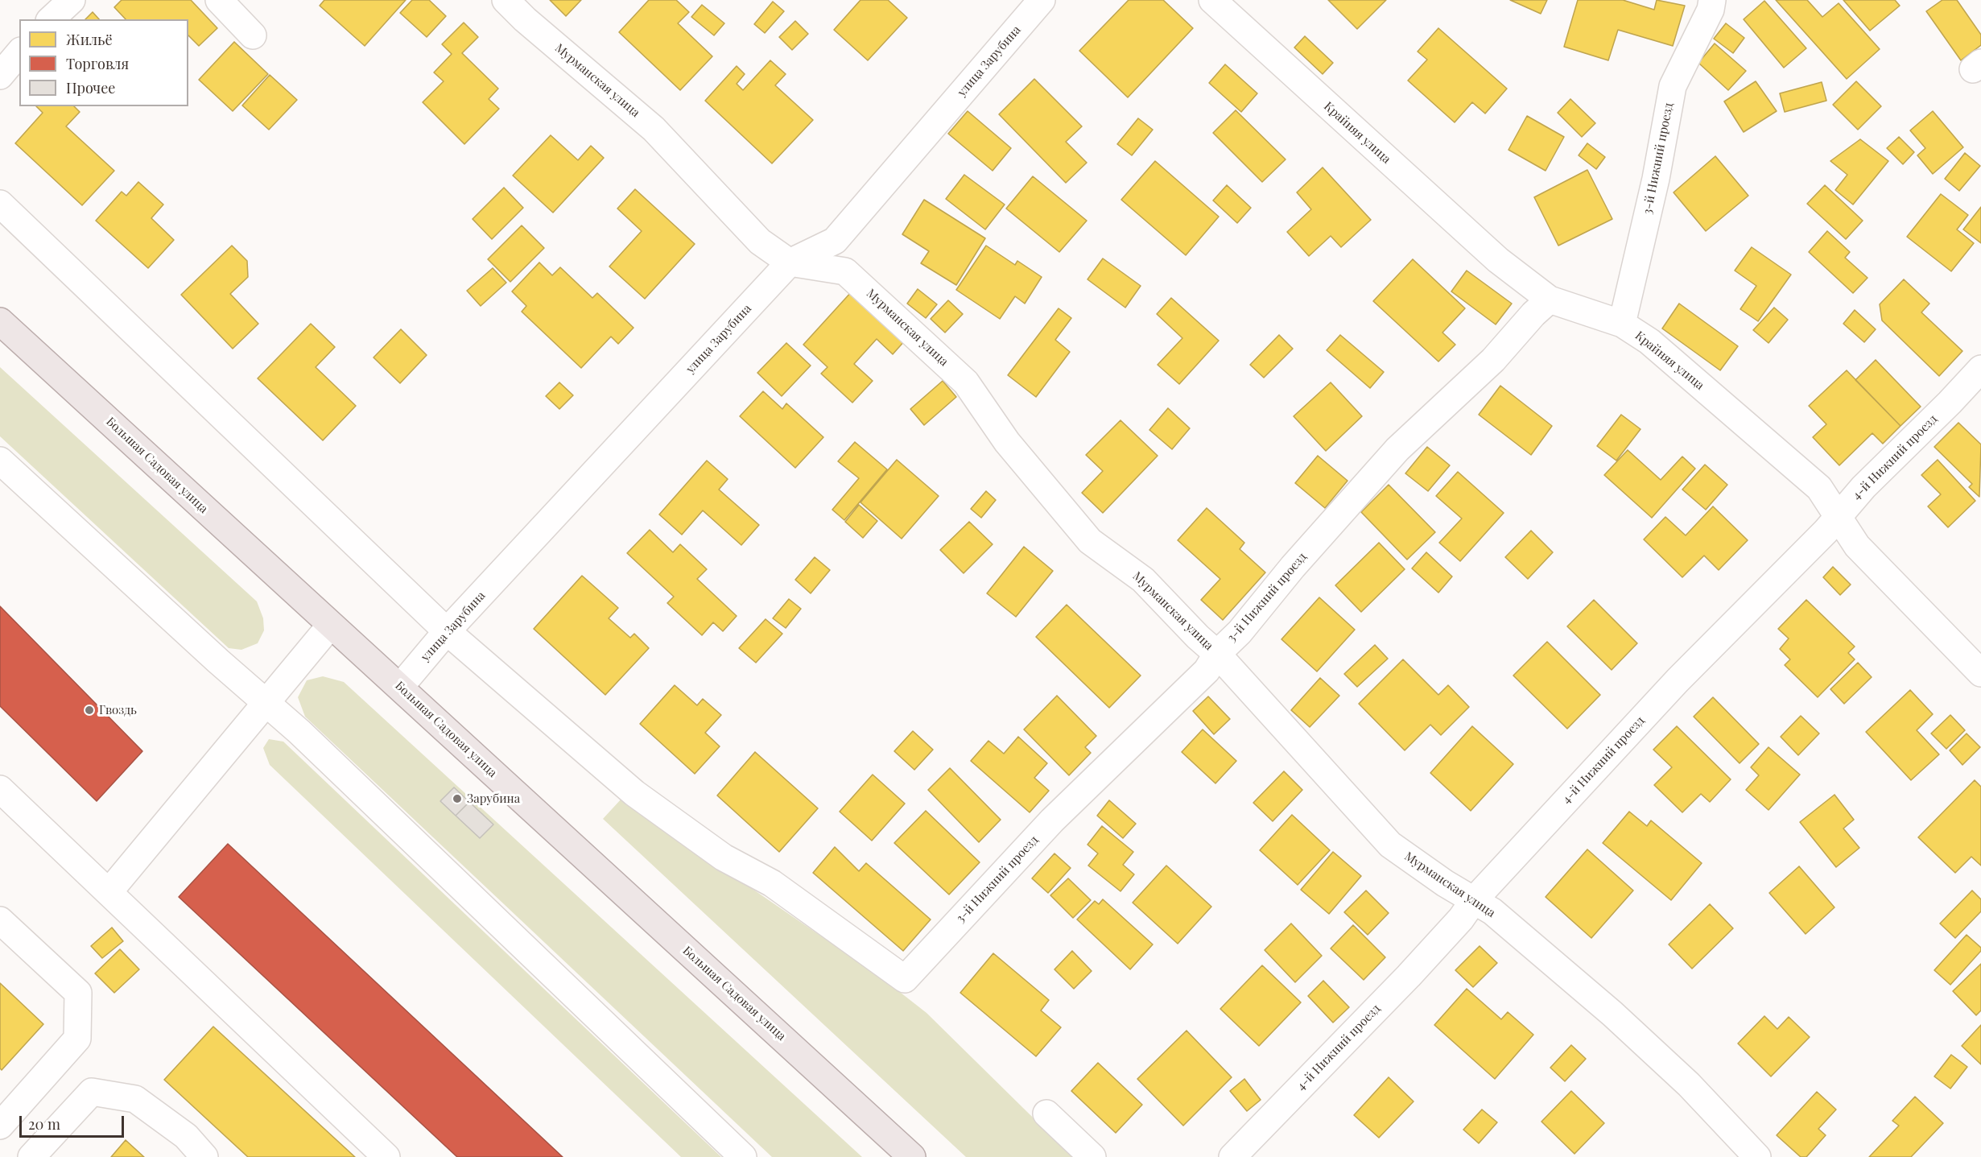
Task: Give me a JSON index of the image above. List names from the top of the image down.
{
  "streets": {
    "main road": ["Большая Садовая улица"],
    "street": [
      "улица Зарубина",
      "Мурманская улица",
      "Крайняя улица",
      "3-й Нижний проезд",
      "4-й Нижний проезд"
    ]
  },
  "crossings": [
    ["улица Зарубина", "Мурманская улица"],
    ["улица Зарубина", "3-й Нижний проезд"],
    ["улица Зарубина", "Большая Садовая улица"],
    ["Мурманская улица", "3-й Нижний проезд"],
    ["Мурманская улица", "4-й Нижний проезд"],
    ["Крайняя улица", "3-й Нижний проезд"],
    ["Крайняя улица", "4-й Нижний проезд"]
  ],
  "places": ["Гвоздь", "Зарубина"],
  "legend": ["Жильё", "Торговля", "Прочее"],
  "scale_bar": "20 m"
}
